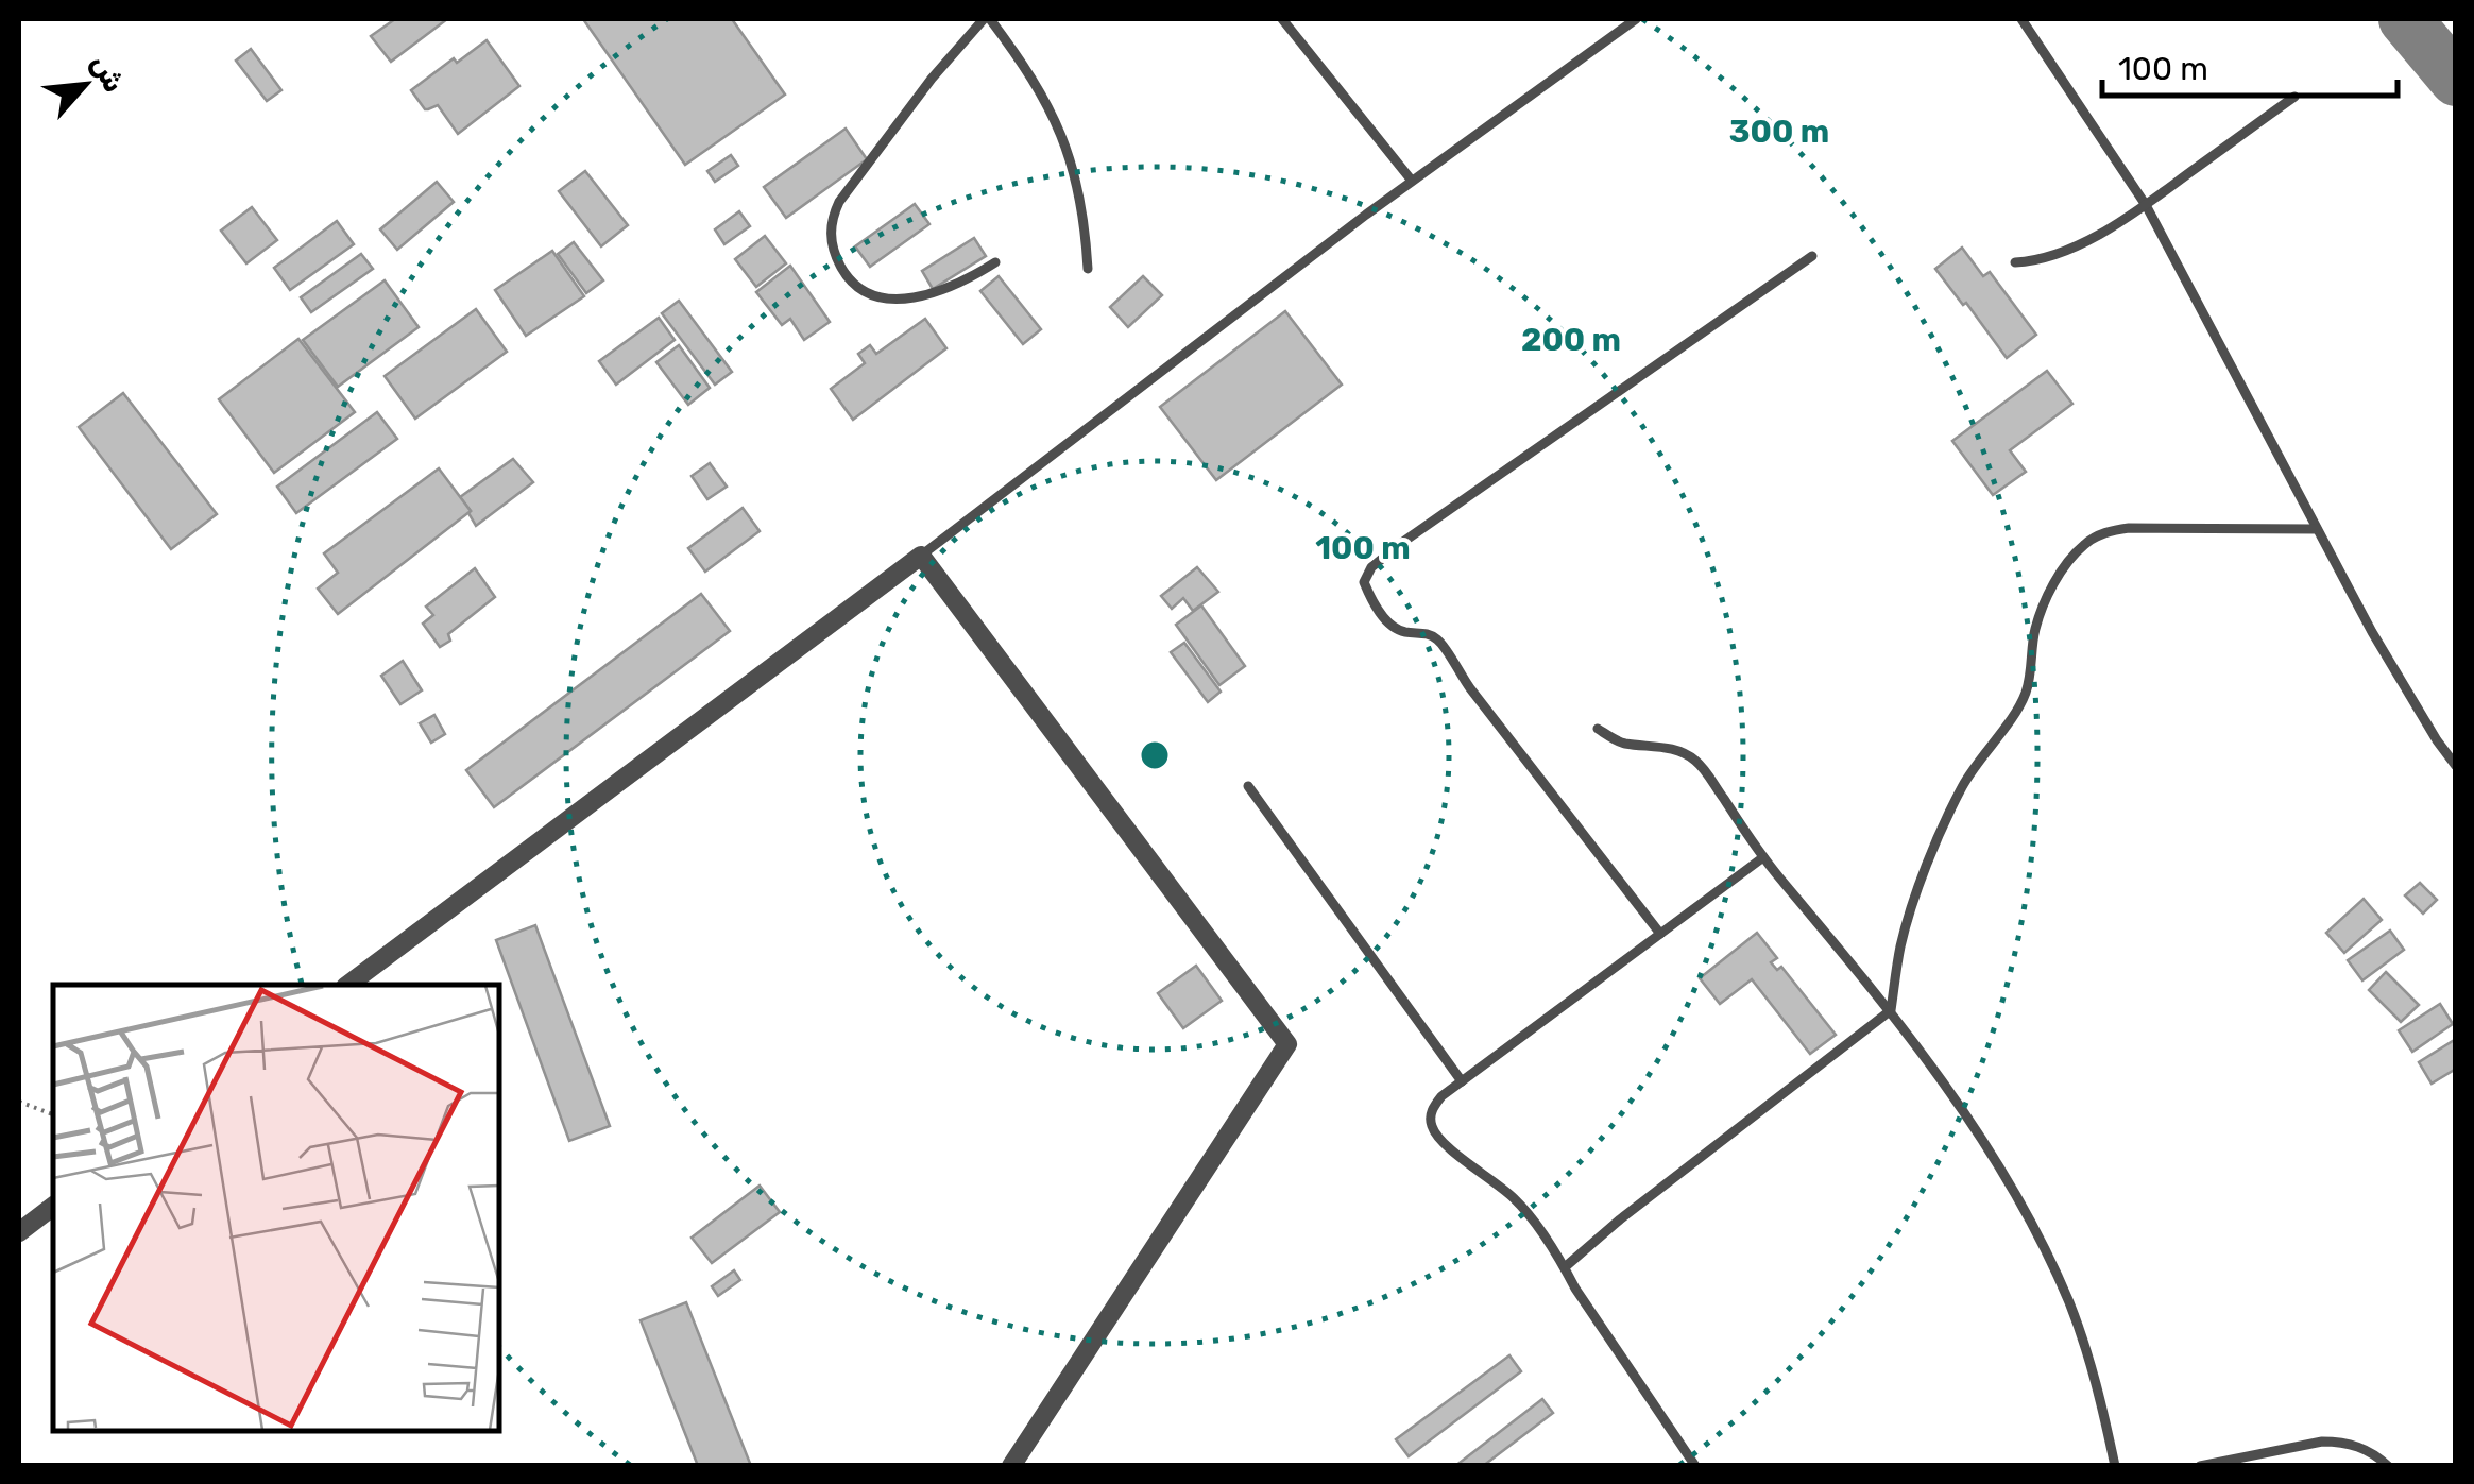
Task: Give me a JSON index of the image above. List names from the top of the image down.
{
  "scale_bar": "100 m",
  "north": "top right",
  "rings": ["300 m", "200 m", "100 m"]
}
